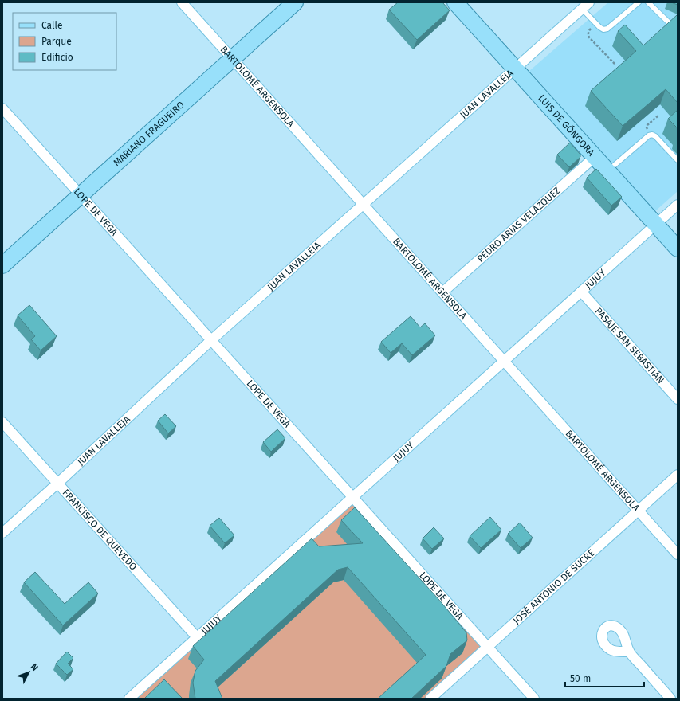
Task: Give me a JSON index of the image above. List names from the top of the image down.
{
  "streets": {
    "main road": ["LUIS DE GÓNGORA", "MARIANO FRAGUEIRO"],
    "street": [
      "BARTOLOMÉ ARGENSOLA",
      "JUAN LAVALLEJA",
      "LOPE DE VEGA",
      "PEDRO ARIAS VELÁZQUEZ",
      "JUJUY",
      "PASAJE SAN SEBASTIÁN",
      "FRANCISCO DE QUEVEDO",
      "JOSÉ ANTONIO DE SUCRE"
    ]
  },
  "crossings": [
    ["BARTOLOMÉ ARGENSOLA", "JUAN LAVALLEJA"],
    ["BARTOLOMÉ ARGENSOLA", "MARIANO FRAGUEIRO"],
    ["BARTOLOMÉ ARGENSOLA", "PEDRO ARIAS VELÁZQUEZ"],
    ["BARTOLOMÉ ARGENSOLA", "JUJUY"],
    ["BARTOLOMÉ ARGENSOLA", "JOSÉ ANTONIO DE SUCRE"],
    ["JUAN LAVALLEJA", "LUIS DE GÓNGORA"],
    ["JUAN LAVALLEJA", "LOPE DE VEGA"],
    ["JUAN LAVALLEJA", "FRANCISCO DE QUEVEDO"],
    ["LUIS DE GÓNGORA", "PEDRO ARIAS VELÁZQUEZ"],
    ["LUIS DE GÓNGORA", "JUJUY"],
    ["MARIANO FRAGUEIRO", "LOPE DE VEGA"],
    ["LOPE DE VEGA", "JUJUY"],
    ["LOPE DE VEGA", "JOSÉ ANTONIO DE SUCRE"],
    ["JUJUY", "PASAJE SAN SEBASTIÁN"],
    ["JUJUY", "FRANCISCO DE QUEVEDO"]
  ],
  "legend": ["Calle", "Parque", "Edificio"],
  "scale_bar": "50 m",
  "north": "top right"
}
